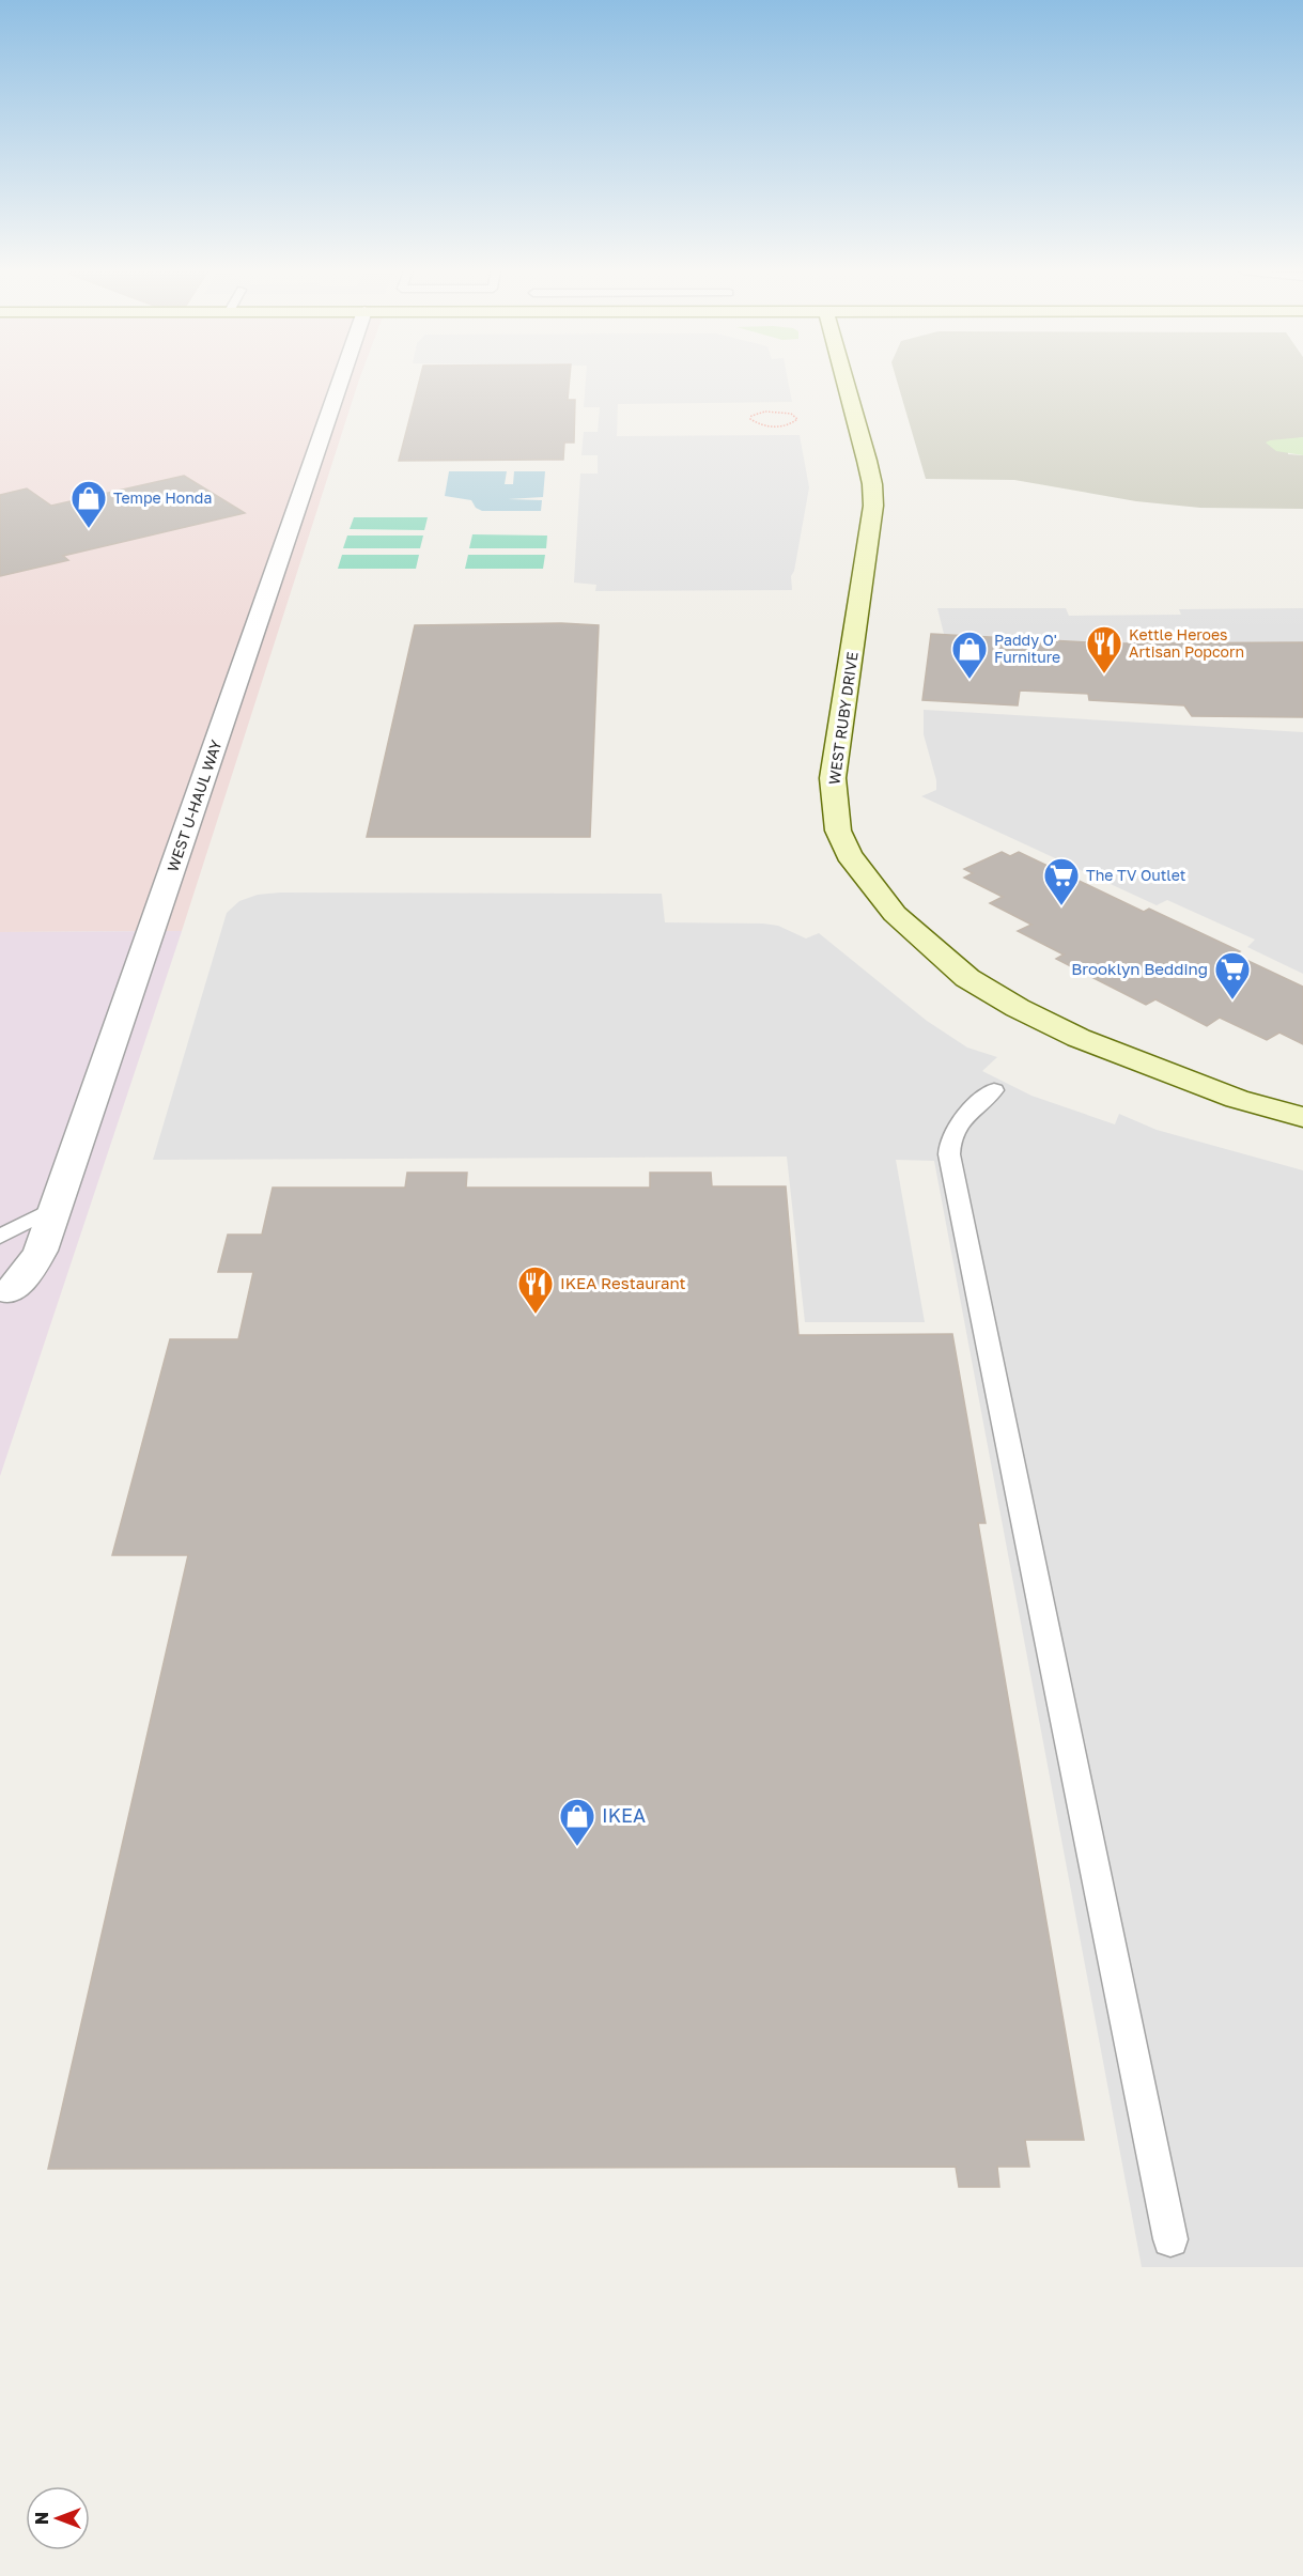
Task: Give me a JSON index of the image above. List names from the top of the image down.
{
  "streets": {
    "street": ["WEST RUBY DRIVE", "WEST U-HAUL WAY"]
  },
  "places": {
    "shop": ["Tempe Honda", "Paddy O' Furniture", "IKEA"],
    "restaurant": ["Kettle Heroes Artisan Popcorn", "IKEA Restaurant"],
    "supermarket": ["The TV Outlet", "Brooklyn Bedding"]
  },
  "north": "left"
}
